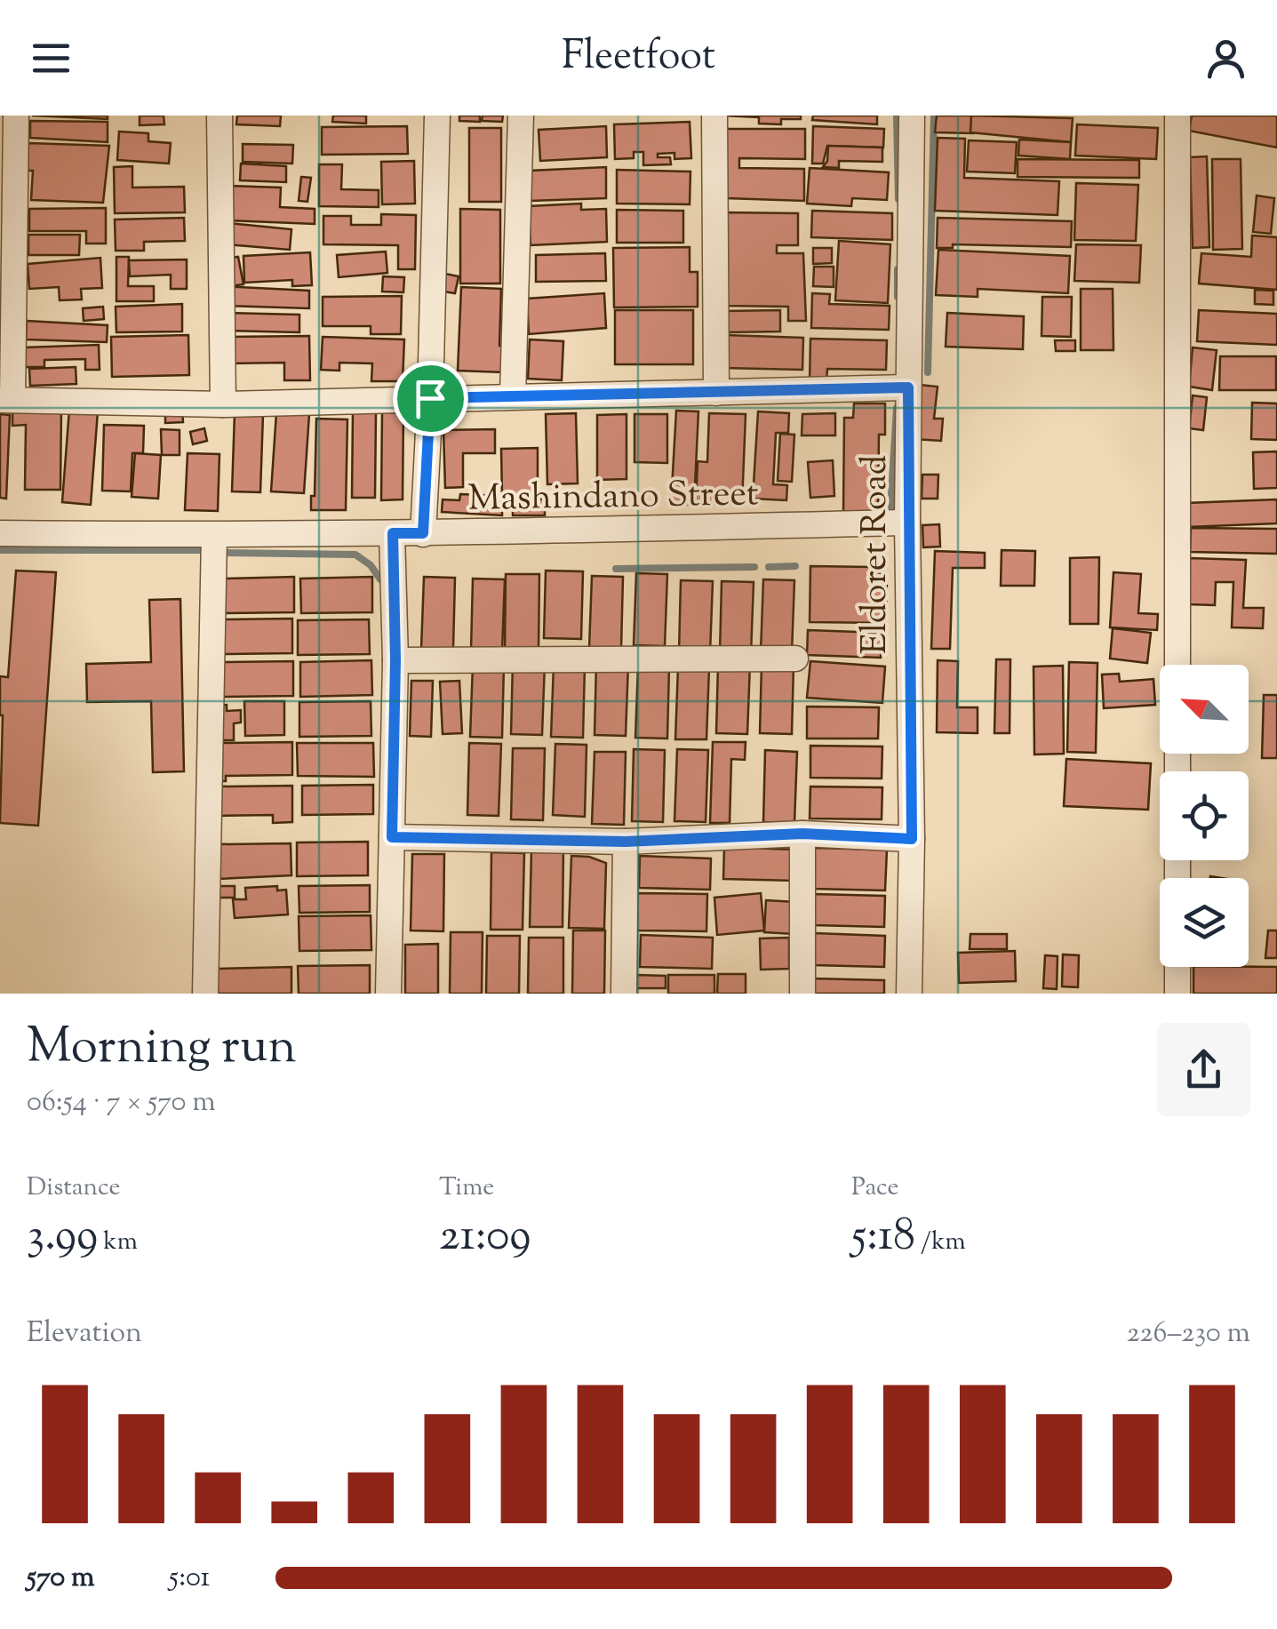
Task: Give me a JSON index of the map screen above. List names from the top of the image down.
{
  "streets": {
    "street": ["Mashindano Street", "Eldoret Road"]
  },
  "crossings": [
    ["Mashindano Street", "Eldoret Road"]
  ],
  "north": "top left",
  "page": {
    "header": "Fleetfoot",
    "heading": ["Morning run", "06:54 · 7 × 570 m"],
    "stats": [
      ["Distance", "3.99 km"],
      ["Time", "21:09"],
      ["Pace", "5:18 /km"]
    ],
    "chart": ["Elevation", "226–230 m"],
    "list": [
      {
        "name": "570 m",
        "note": "5:01"
      }
    ]
  }
}
